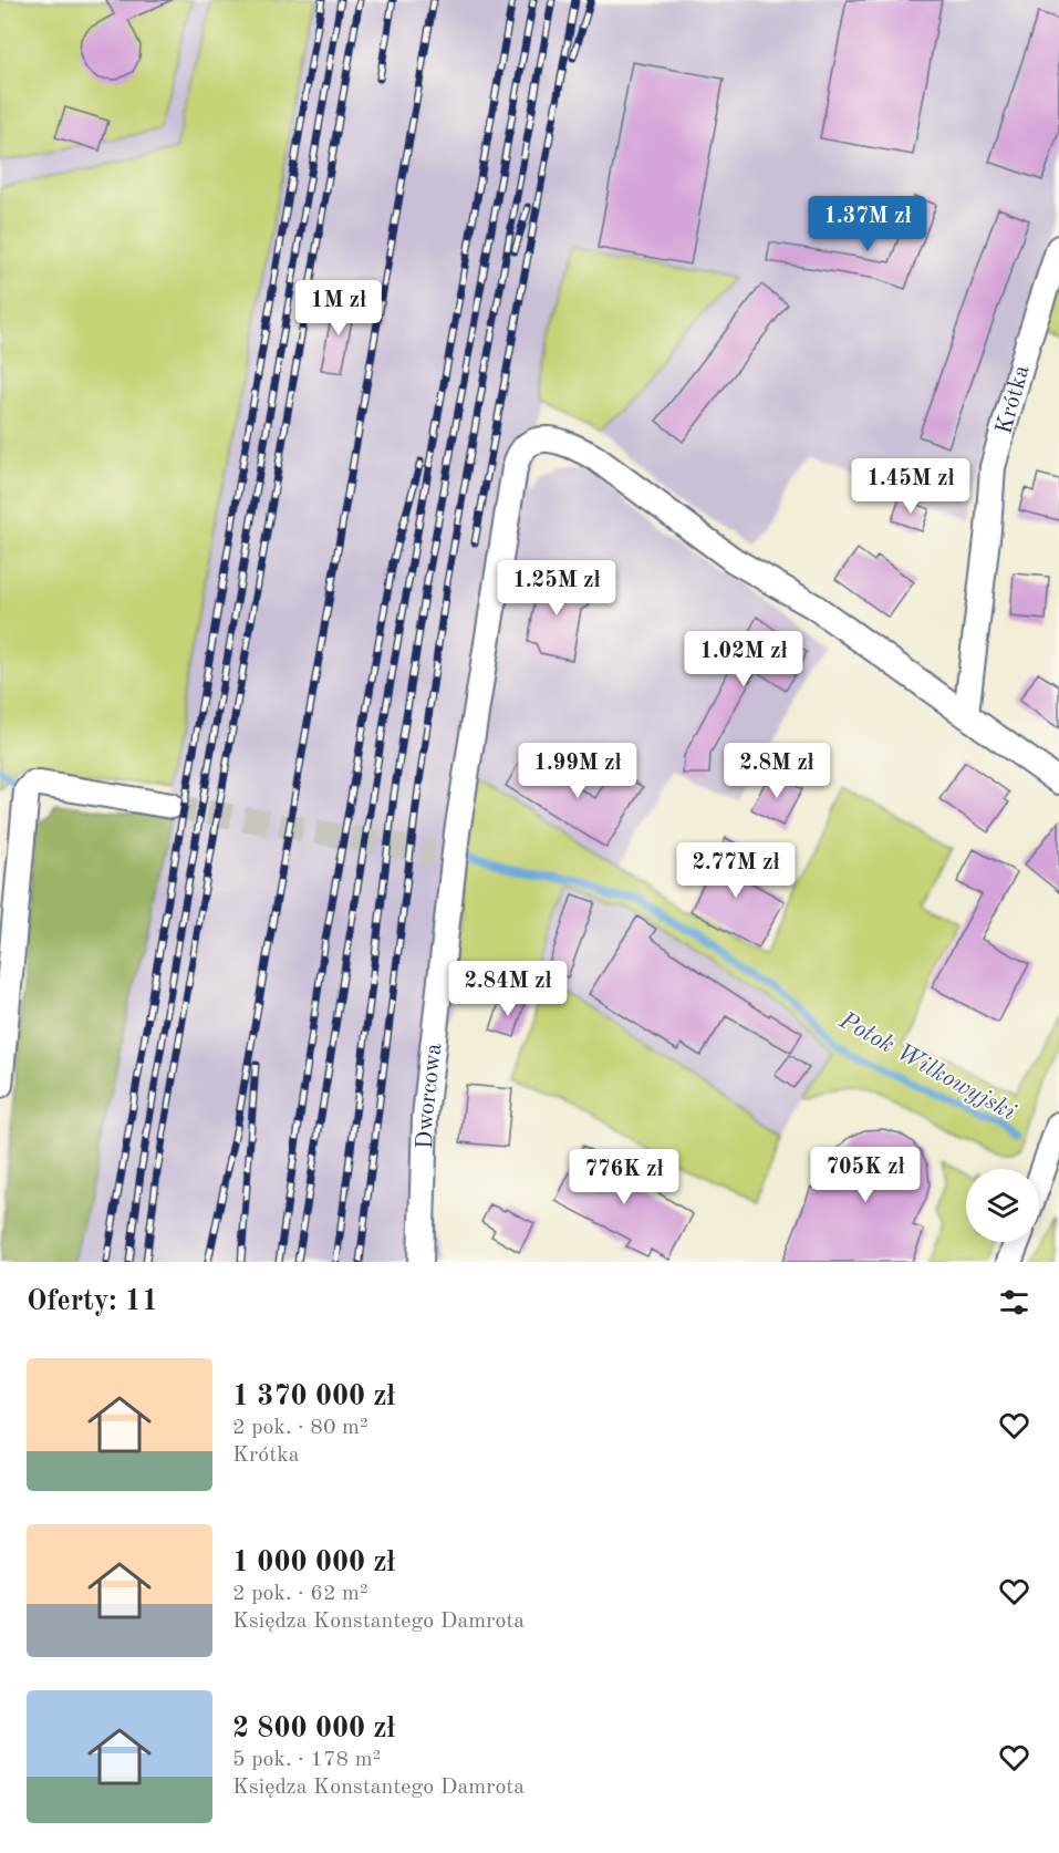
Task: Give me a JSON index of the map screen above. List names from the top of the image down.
{
  "streets": {
    "street": ["Krótka", "Dworcowa"]
  },
  "crossings": [
    ["Krótka", "Dworcowa"]
  ],
  "water": ["Potok Wilkowyjski"],
  "page": {
    "price": [
      "1.37M zł",
      "1M zł",
      "1.45M zł",
      "1.25M zł",
      "1.02M zł",
      "1.99M zł",
      "2.8M zł",
      "2.77M zł",
      "2.84M zł",
      "705K zł",
      "776K zł"
    ],
    "heading": "Oferty: 11",
    "list": [
      {
        "name": "1 370 000 zł",
        "note": "2 pok. · 80 m² · Krótka"
      },
      {
        "name": "1 000 000 zł",
        "note": "2 pok. · 62 m² · Księdza Konstantego Damrota"
      },
      {
        "name": "2 800 000 zł",
        "note": "5 pok. · 178 m² · Księdza Konstantego Damrota"
      }
    ]
  }
}
